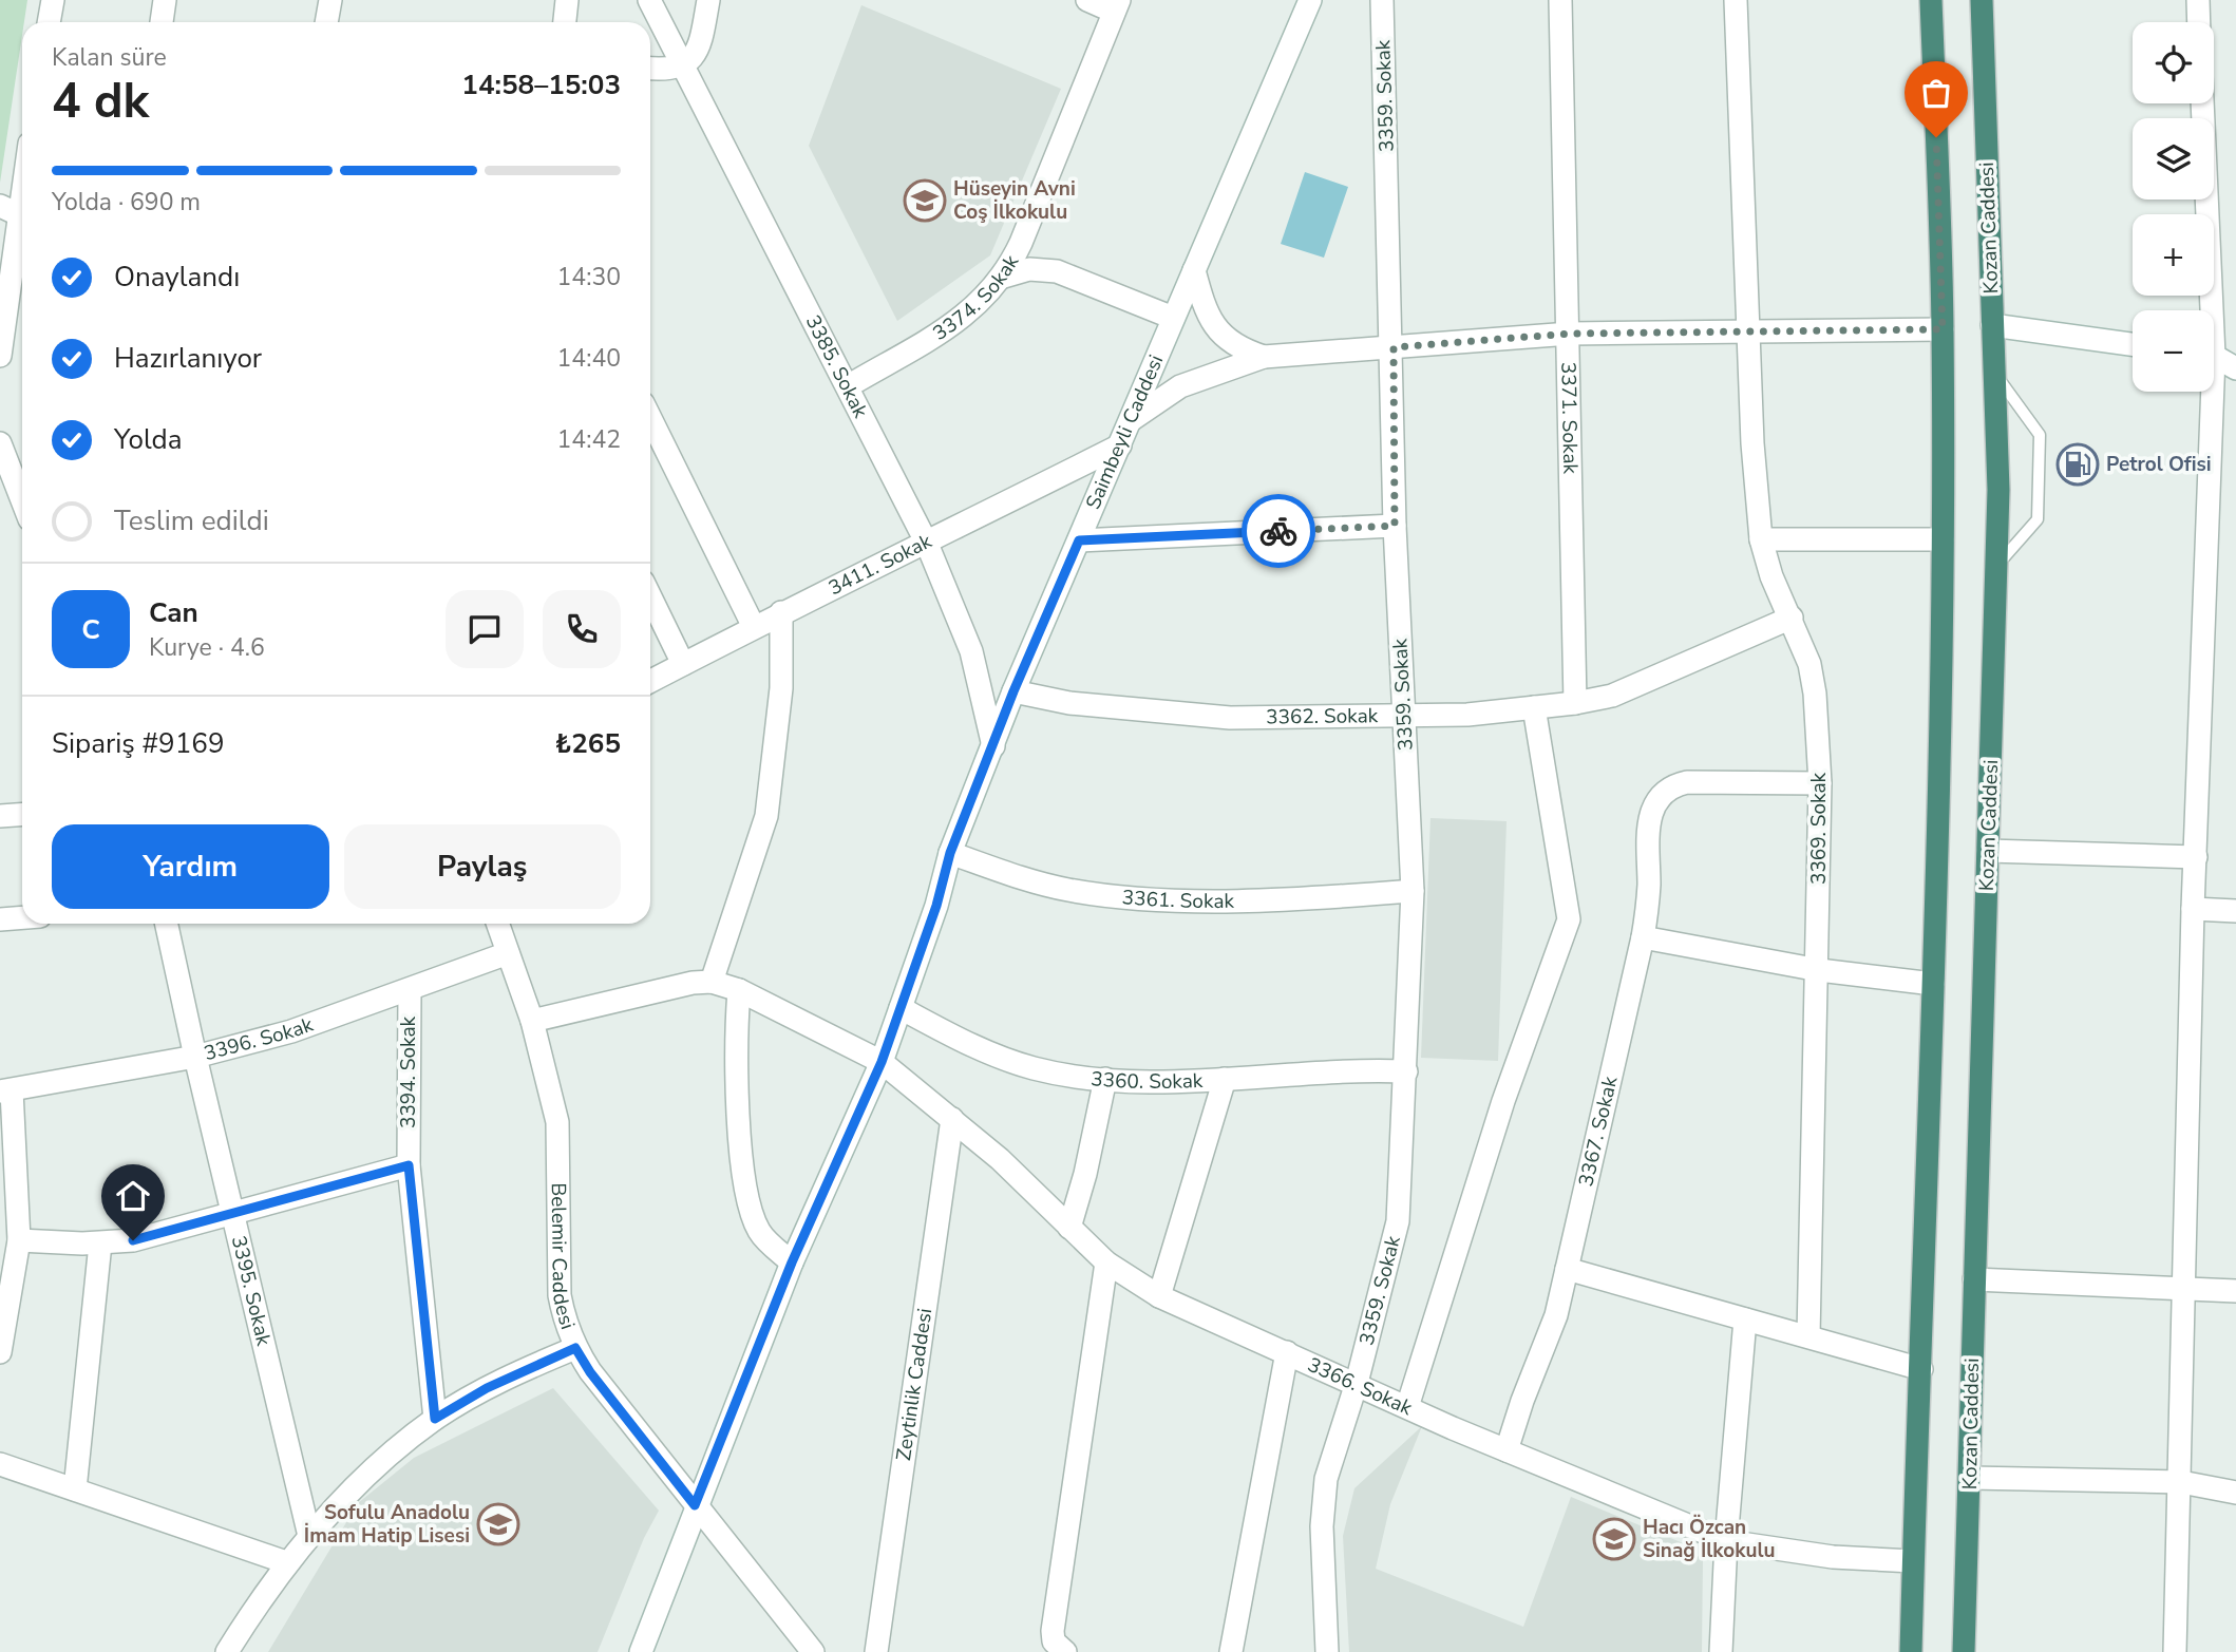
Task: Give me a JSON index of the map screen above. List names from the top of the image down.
{
  "streets": {
    "highway": ["Kozan Caddesi"],
    "street": [
      "3359. Sokak",
      "3374. Sokak",
      "3385. Sokak",
      "3371. Sokak",
      "Saimbeyli Caddesi",
      "3411. Sokak",
      "3362. Sokak",
      "3369. Sokak",
      "3361. Sokak",
      "3396. Sokak",
      "3394. Sokak",
      "3360. Sokak",
      "3367. Sokak",
      "Belemir Caddesi",
      "3395. Sokak",
      "Zeytinlik Caddesi",
      "3366. Sokak"
    ]
  },
  "crossings": [
    ["3359. Sokak", "3362. Sokak"],
    ["3359. Sokak", "3361. Sokak"],
    ["3359. Sokak", "3360. Sokak"],
    ["3359. Sokak", "3366. Sokak"],
    ["3374. Sokak", "3385. Sokak"],
    ["3385. Sokak", "Saimbeyli Caddesi"],
    ["3385. Sokak", "3411. Sokak"],
    ["3371. Sokak", "3362. Sokak"],
    ["Saimbeyli Caddesi", "3411. Sokak"],
    ["Saimbeyli Caddesi", "3362. Sokak"],
    ["Saimbeyli Caddesi", "3361. Sokak"],
    ["Saimbeyli Caddesi", "3360. Sokak"],
    ["Saimbeyli Caddesi", "Belemir Caddesi"],
    ["Saimbeyli Caddesi", "3366. Sokak"],
    ["3362. Sokak", "3369. Sokak"],
    ["3369. Sokak", "3367. Sokak"],
    ["3396. Sokak", "3394. Sokak"],
    ["3396. Sokak", "Belemir Caddesi"],
    ["3396. Sokak", "3395. Sokak"],
    ["3367. Sokak", "3366. Sokak"],
    ["Zeytinlik Caddesi", "3366. Sokak"]
  ],
  "places": {
    "school or university": ["Hüseyin Avni Coş İlkokulu", "Sofulu Anadolu İmam Hatip Lisesi", "Hacı Özcan Sinağ İlkokulu"],
    "fuel station": ["Petrol Ofisi"]
  },
  "page": {
    "map_buttons": ["+", "−"],
    "heading": ["4 dk", "Kalan süre", "14:58–15:03"],
    "panel": [
      "Can",
      "Kurye · 4.6",
      "Sipariş #9169",
      "₺265"
    ],
    "bar": "Yolda · 690 m",
    "list": [
      ["Onaylandı", "14:30"],
      ["Hazırlanıyor", "14:40"],
      ["Yolda", "14:42"],
      "Teslim edildi"
    ],
    "round": "C",
    "buttons": ["Yardım", "Paylaş"]
  }
}
